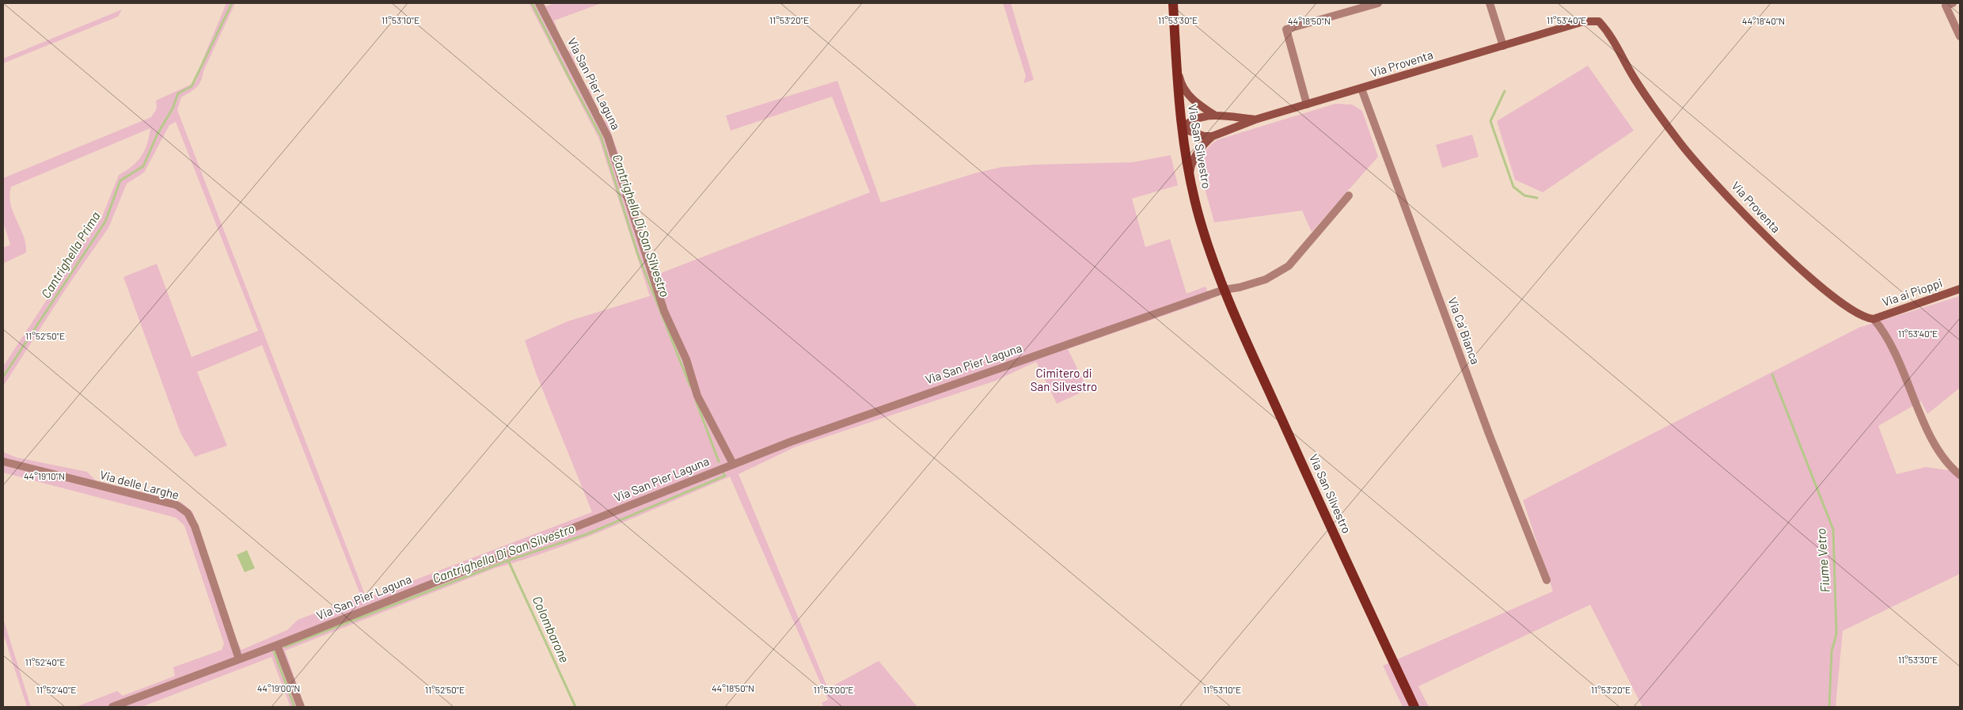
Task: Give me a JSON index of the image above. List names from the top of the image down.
{
  "streets": {
    "main road": ["Via San Silvestro"],
    "street": [
      "Via Proventa",
      "Via San Pier Laguna",
      "Via ai Pioppi",
      "Via Ca' Bianca",
      "Via delle Larghe"
    ]
  },
  "crossings": [
    ["Via Proventa", "Via San Silvestro"],
    ["Via Proventa", "Via ai Pioppi"],
    ["Via Proventa", "Via Ca' Bianca"],
    ["Via San Pier Laguna", "Via San Silvestro"],
    ["Via San Pier Laguna", "Via delle Larghe"]
  ],
  "water": [
    "Cantrighella Di San Silvestro",
    "Cantrighella Prima",
    "Fiume Vetro",
    "Colombarone"
  ],
  "parks": ["Cimitero di San Silvestro"],
  "coordinates": [
    "11°53'30\"E",
    "11°53'40\"E",
    "11°53'10\"E",
    "11°53'20\"E",
    "44°18'50\"N",
    "44°18'40\"N",
    "11°52'50\"E",
    "44°19'10\"N",
    "11°52'40\"E",
    "44°19'00\"N",
    "11°53'00\"E"
  ]
}
